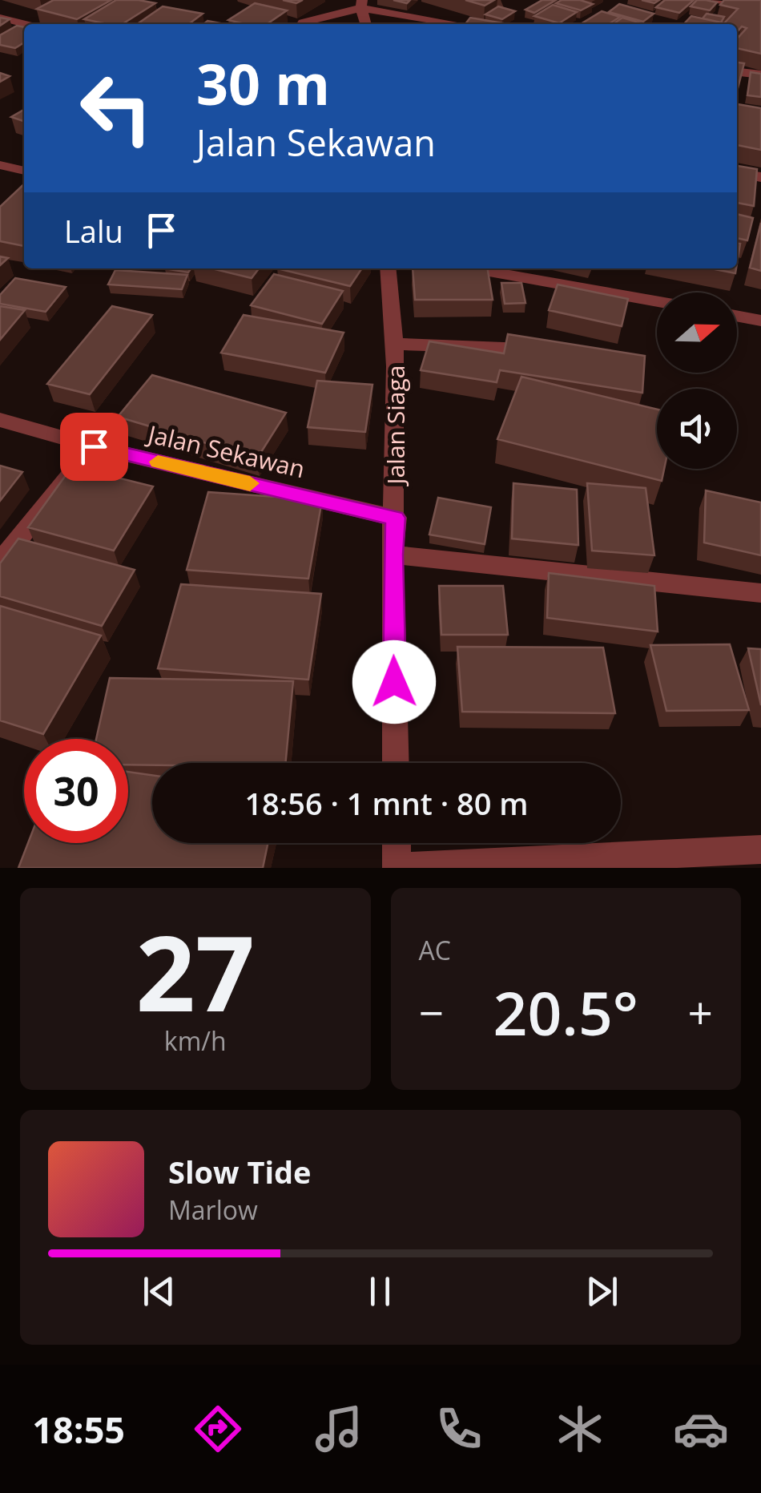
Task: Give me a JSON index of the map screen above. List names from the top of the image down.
{
  "streets": {
    "street": ["Jalan Siaga", "Jalan Sekawan"]
  },
  "crossings": [
    ["Jalan Siaga", "Jalan Sekawan"]
  ],
  "north": "right",
  "page": {
    "turn": ["30 m", "Jalan Sekawan"],
    "then": "Lalu",
    "limit": "30",
    "trip": "18:56 · 1 mnt · 80 m",
    "tile": [
      ["27", "km/h"],
      "AC"
    ],
    "heat": ["−", "20.5°", "+"],
    "song": ["Slow Tide", "Marlow"],
    "tabs": "18:55"
  }
}
